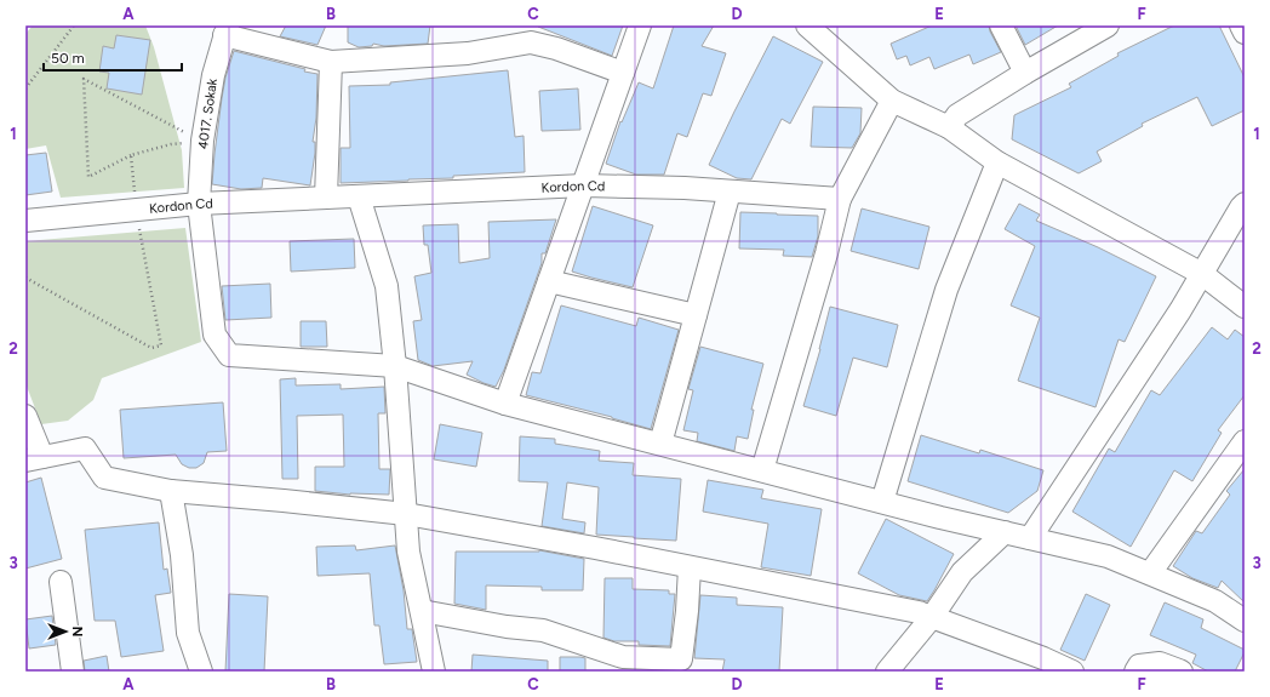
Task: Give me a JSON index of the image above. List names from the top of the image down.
{
  "streets": {
    "street": ["4017. Sokak", "Kordon Cd"]
  },
  "crossings": [
    ["4017. Sokak", "Kordon Cd"]
  ],
  "scale_bar": "50 m",
  "north": "right",
  "grid": {
    "columns": [
      "A",
      "B",
      "C",
      "D",
      "E",
      "F"
    ],
    "rows": ["1", "2", "3"]
  }
}
